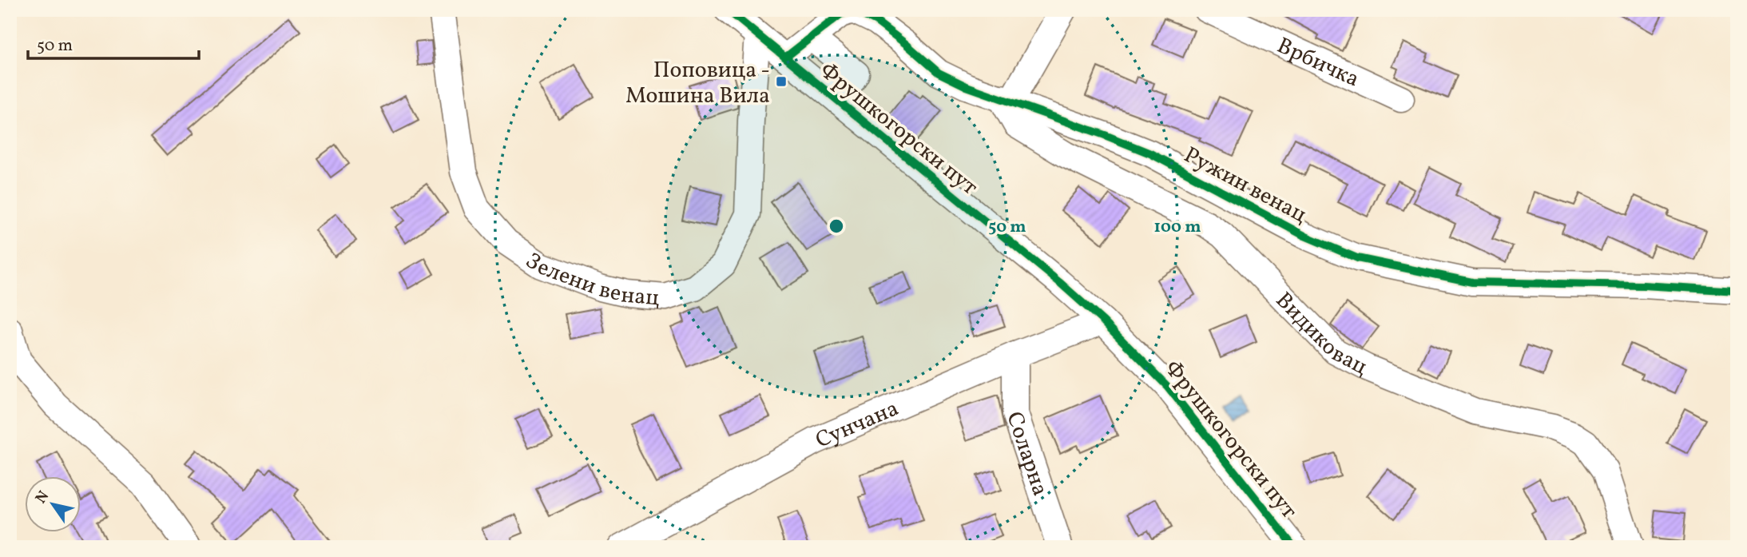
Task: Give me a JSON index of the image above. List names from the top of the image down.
{
  "streets": {
    "street": [
      "Врбичка",
      "Фрушкогорски пут",
      "Ружин венац",
      "Зелени венац",
      "Видиковац",
      "Сунчана",
      "Соларна"
    ]
  },
  "crossings": [
    ["Фрушкогорски пут", "Ружин венац"],
    ["Фрушкогорски пут", "Зелени венац"],
    ["Фрушкогорски пут", "Сунчана"],
    ["Ружин венац", "Видиковац"],
    ["Сунчана", "Соларна"]
  ],
  "places": {
    "transit": ["Поповица - Мошина Вила"]
  },
  "scale_bar": "50 m",
  "north": "top left",
  "rings": ["50 m", "100 m"]
}
